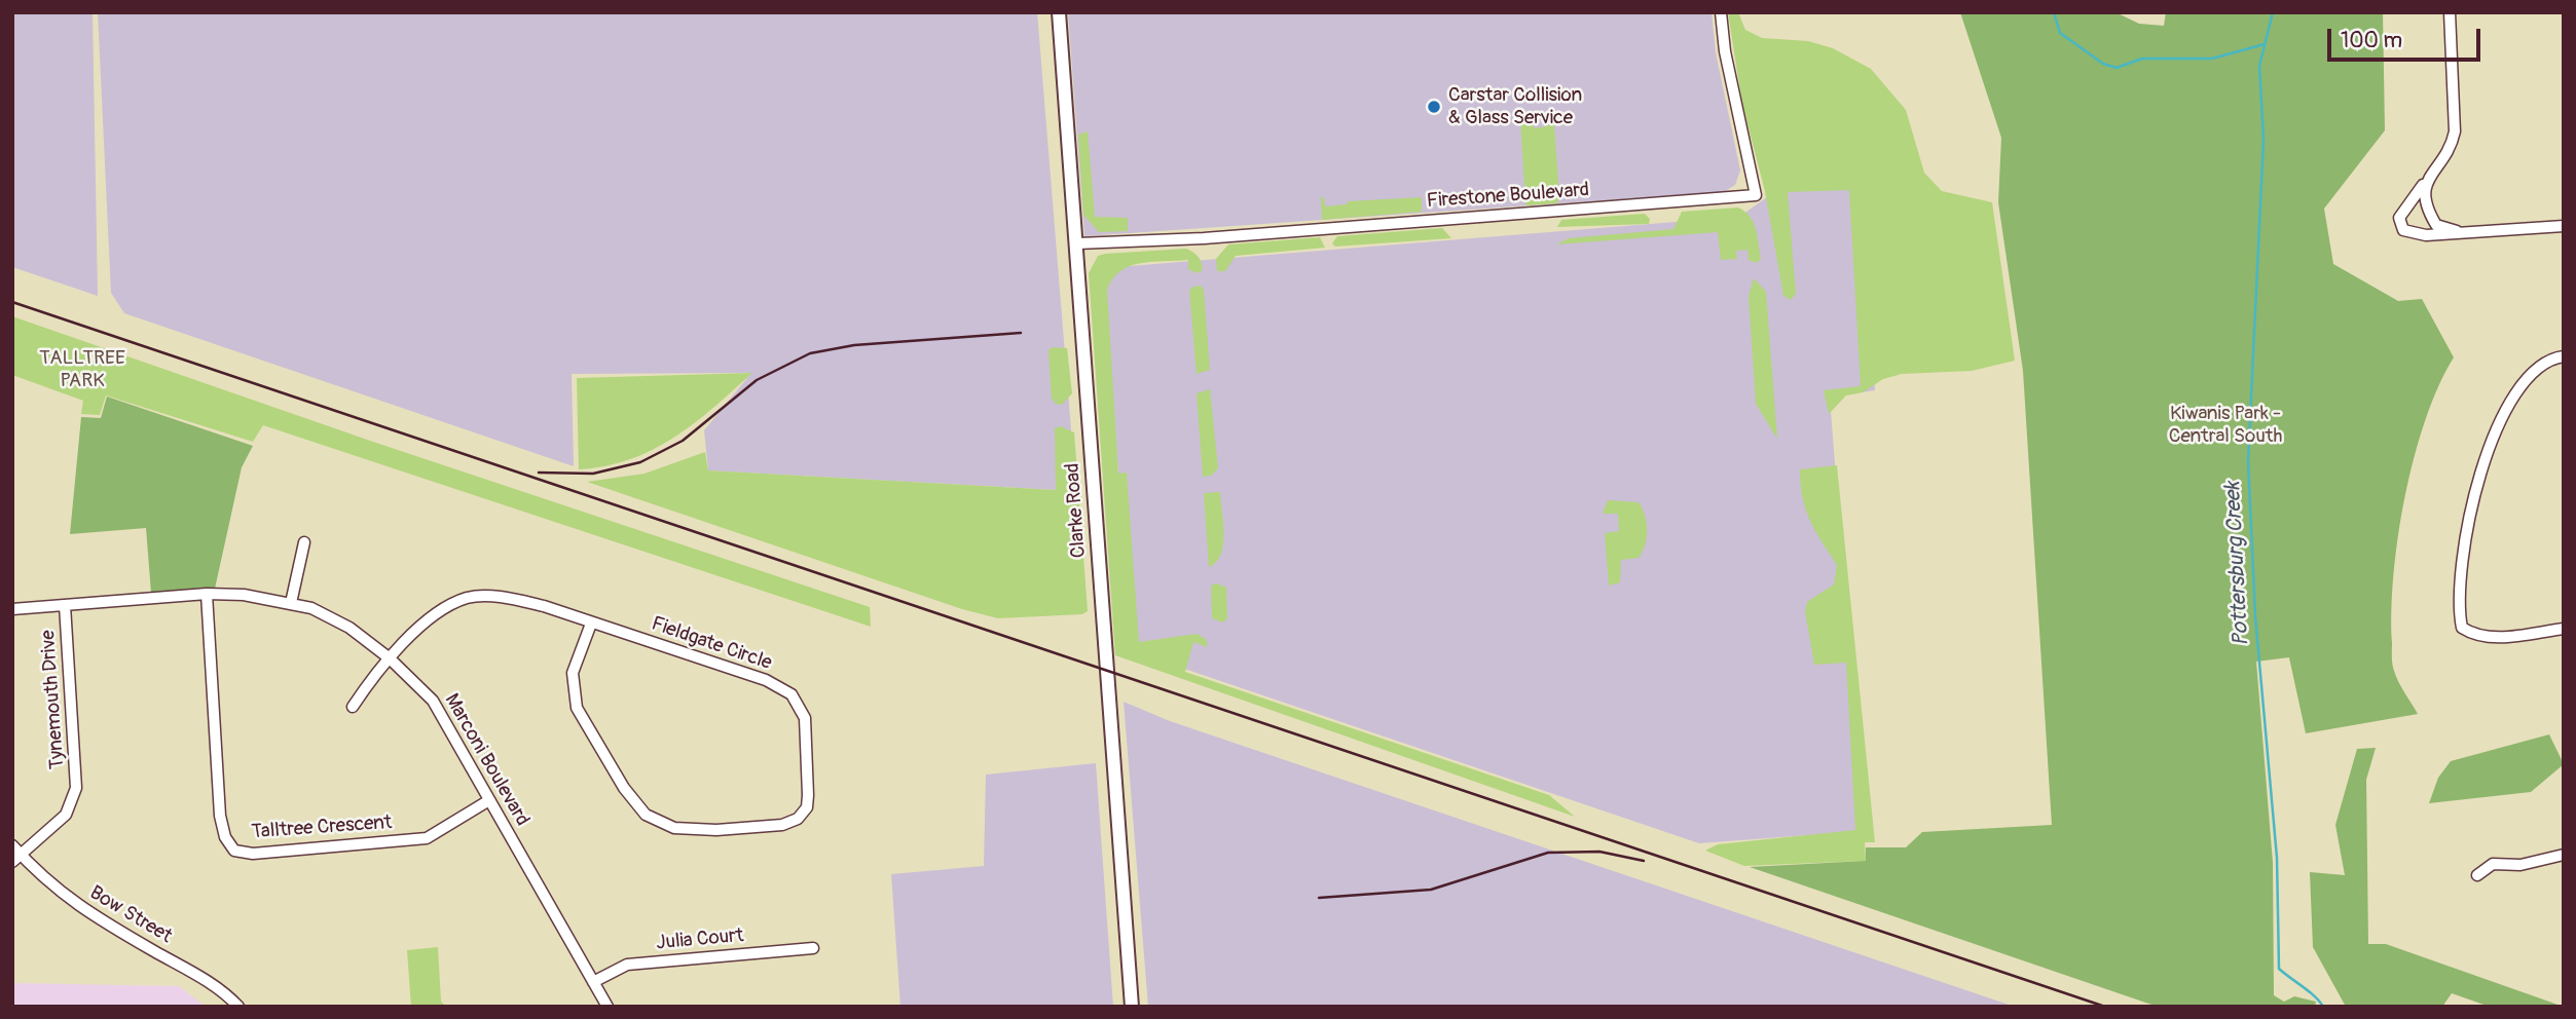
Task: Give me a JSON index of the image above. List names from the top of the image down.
{
  "streets": {
    "main road": ["Clarke Road"],
    "street": [
      "Firestone Boulevard",
      "Fieldgate Circle",
      "Tynemouth Drive",
      "Marconi Boulevard",
      "Talltree Crescent",
      "Bow Street",
      "Julia Court"
    ]
  },
  "crossings": [
    ["Firestone Boulevard", "Clarke Road"],
    ["Fieldgate Circle", "Marconi Boulevard"],
    ["Tynemouth Drive", "Marconi Boulevard"],
    ["Tynemouth Drive", "Bow Street"],
    ["Marconi Boulevard", "Talltree Crescent"],
    ["Marconi Boulevard", "Julia Court"]
  ],
  "water": ["Pottersburg Creek"],
  "parks": ["TALLTREE PARK", "Kiwanis Park - Central South"],
  "places": ["Carstar Collision & Glass Service"],
  "scale_bar": "100 m"
}
